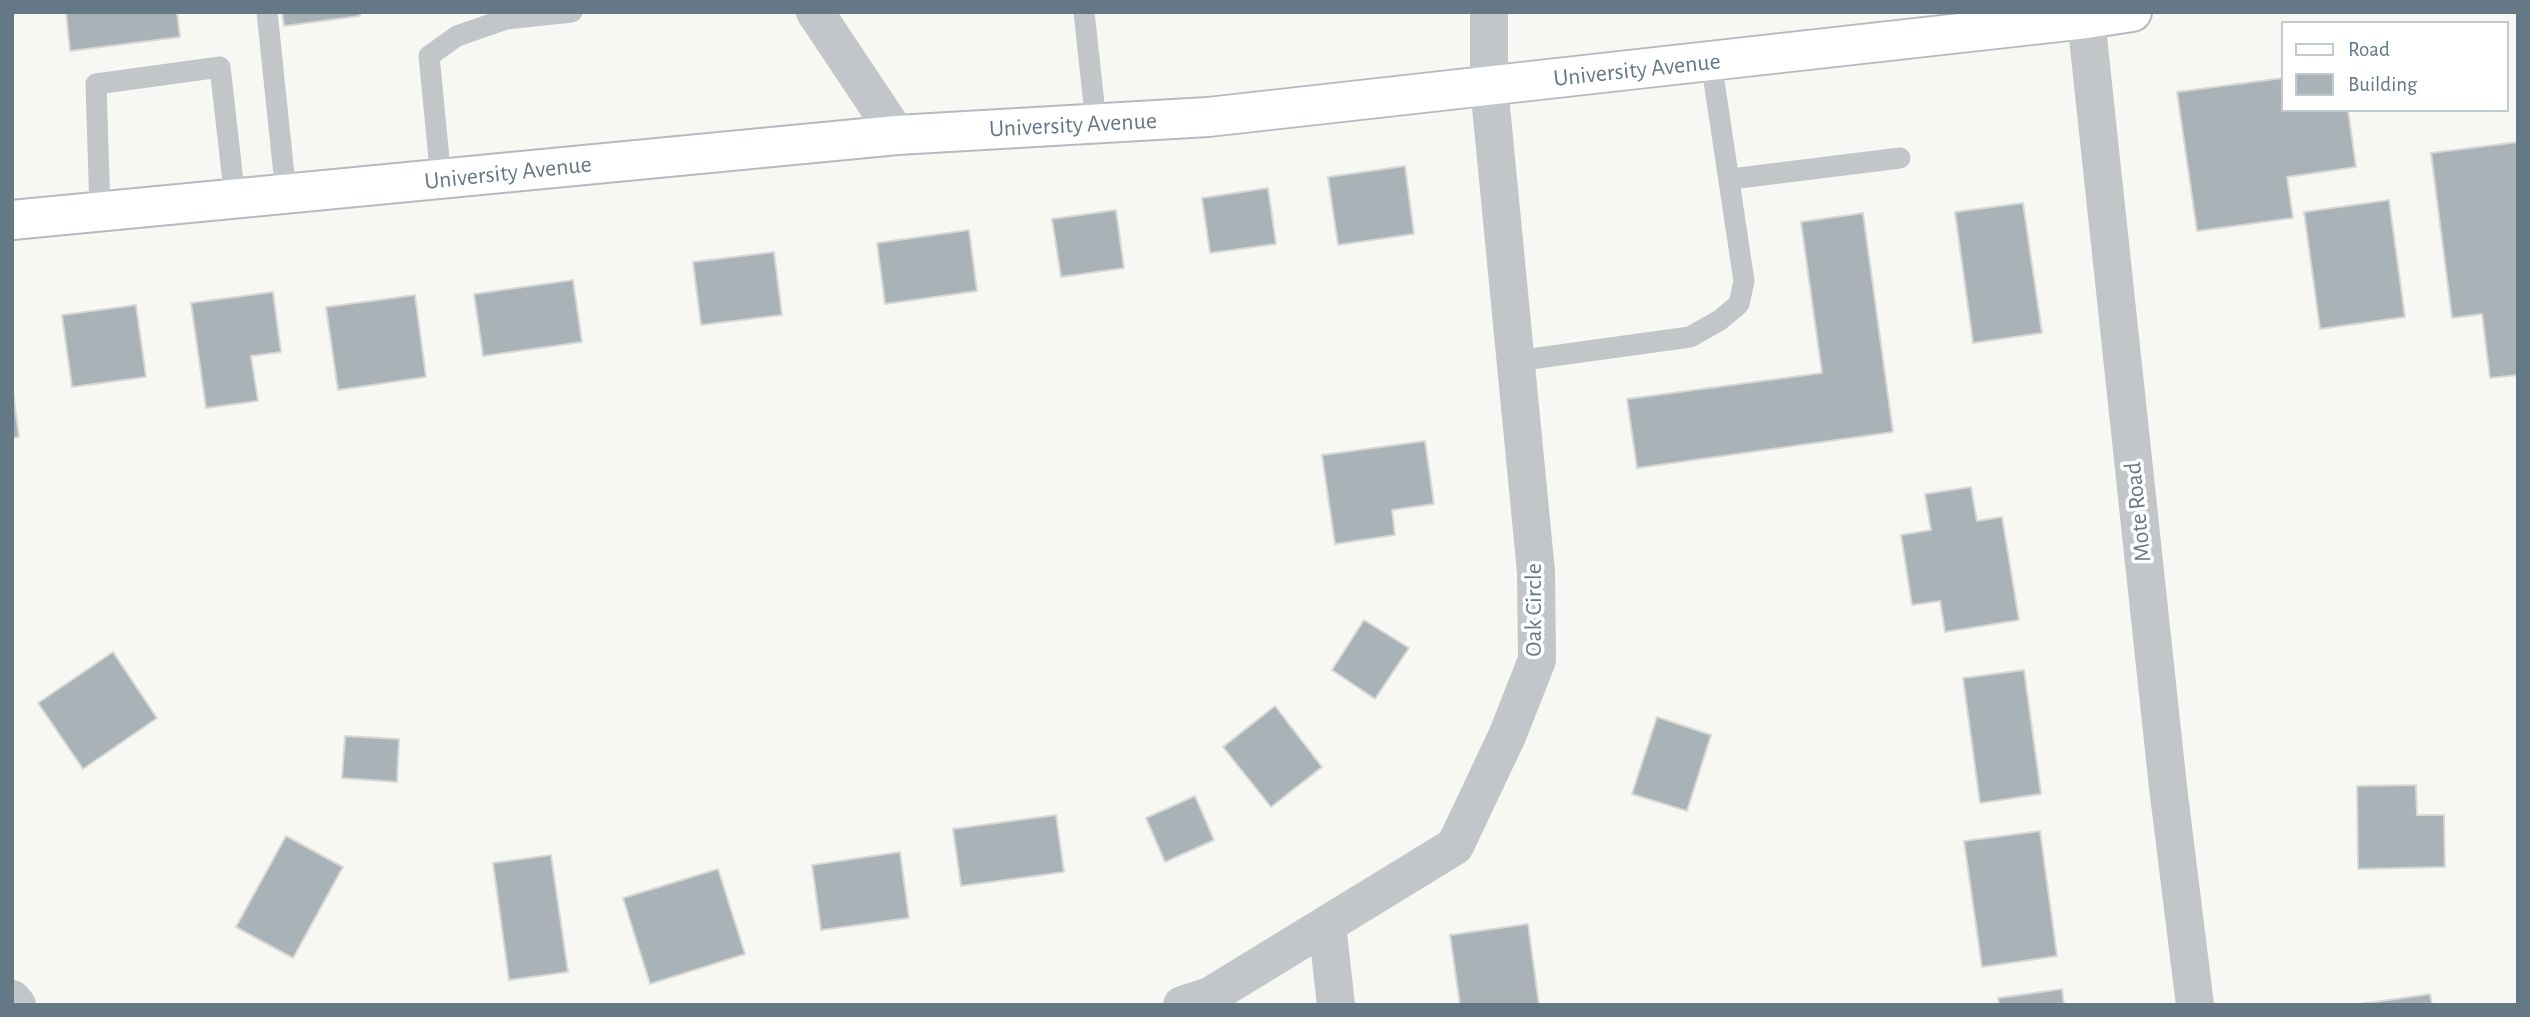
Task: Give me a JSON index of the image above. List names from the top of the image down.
{
  "streets": {
    "main road": ["University Avenue"],
    "street": ["Mote Road", "Oak Circle"]
  },
  "crossings": [
    ["University Avenue", "Mote Road"],
    ["University Avenue", "Oak Circle"]
  ],
  "legend": ["Road", "Building"]
}
